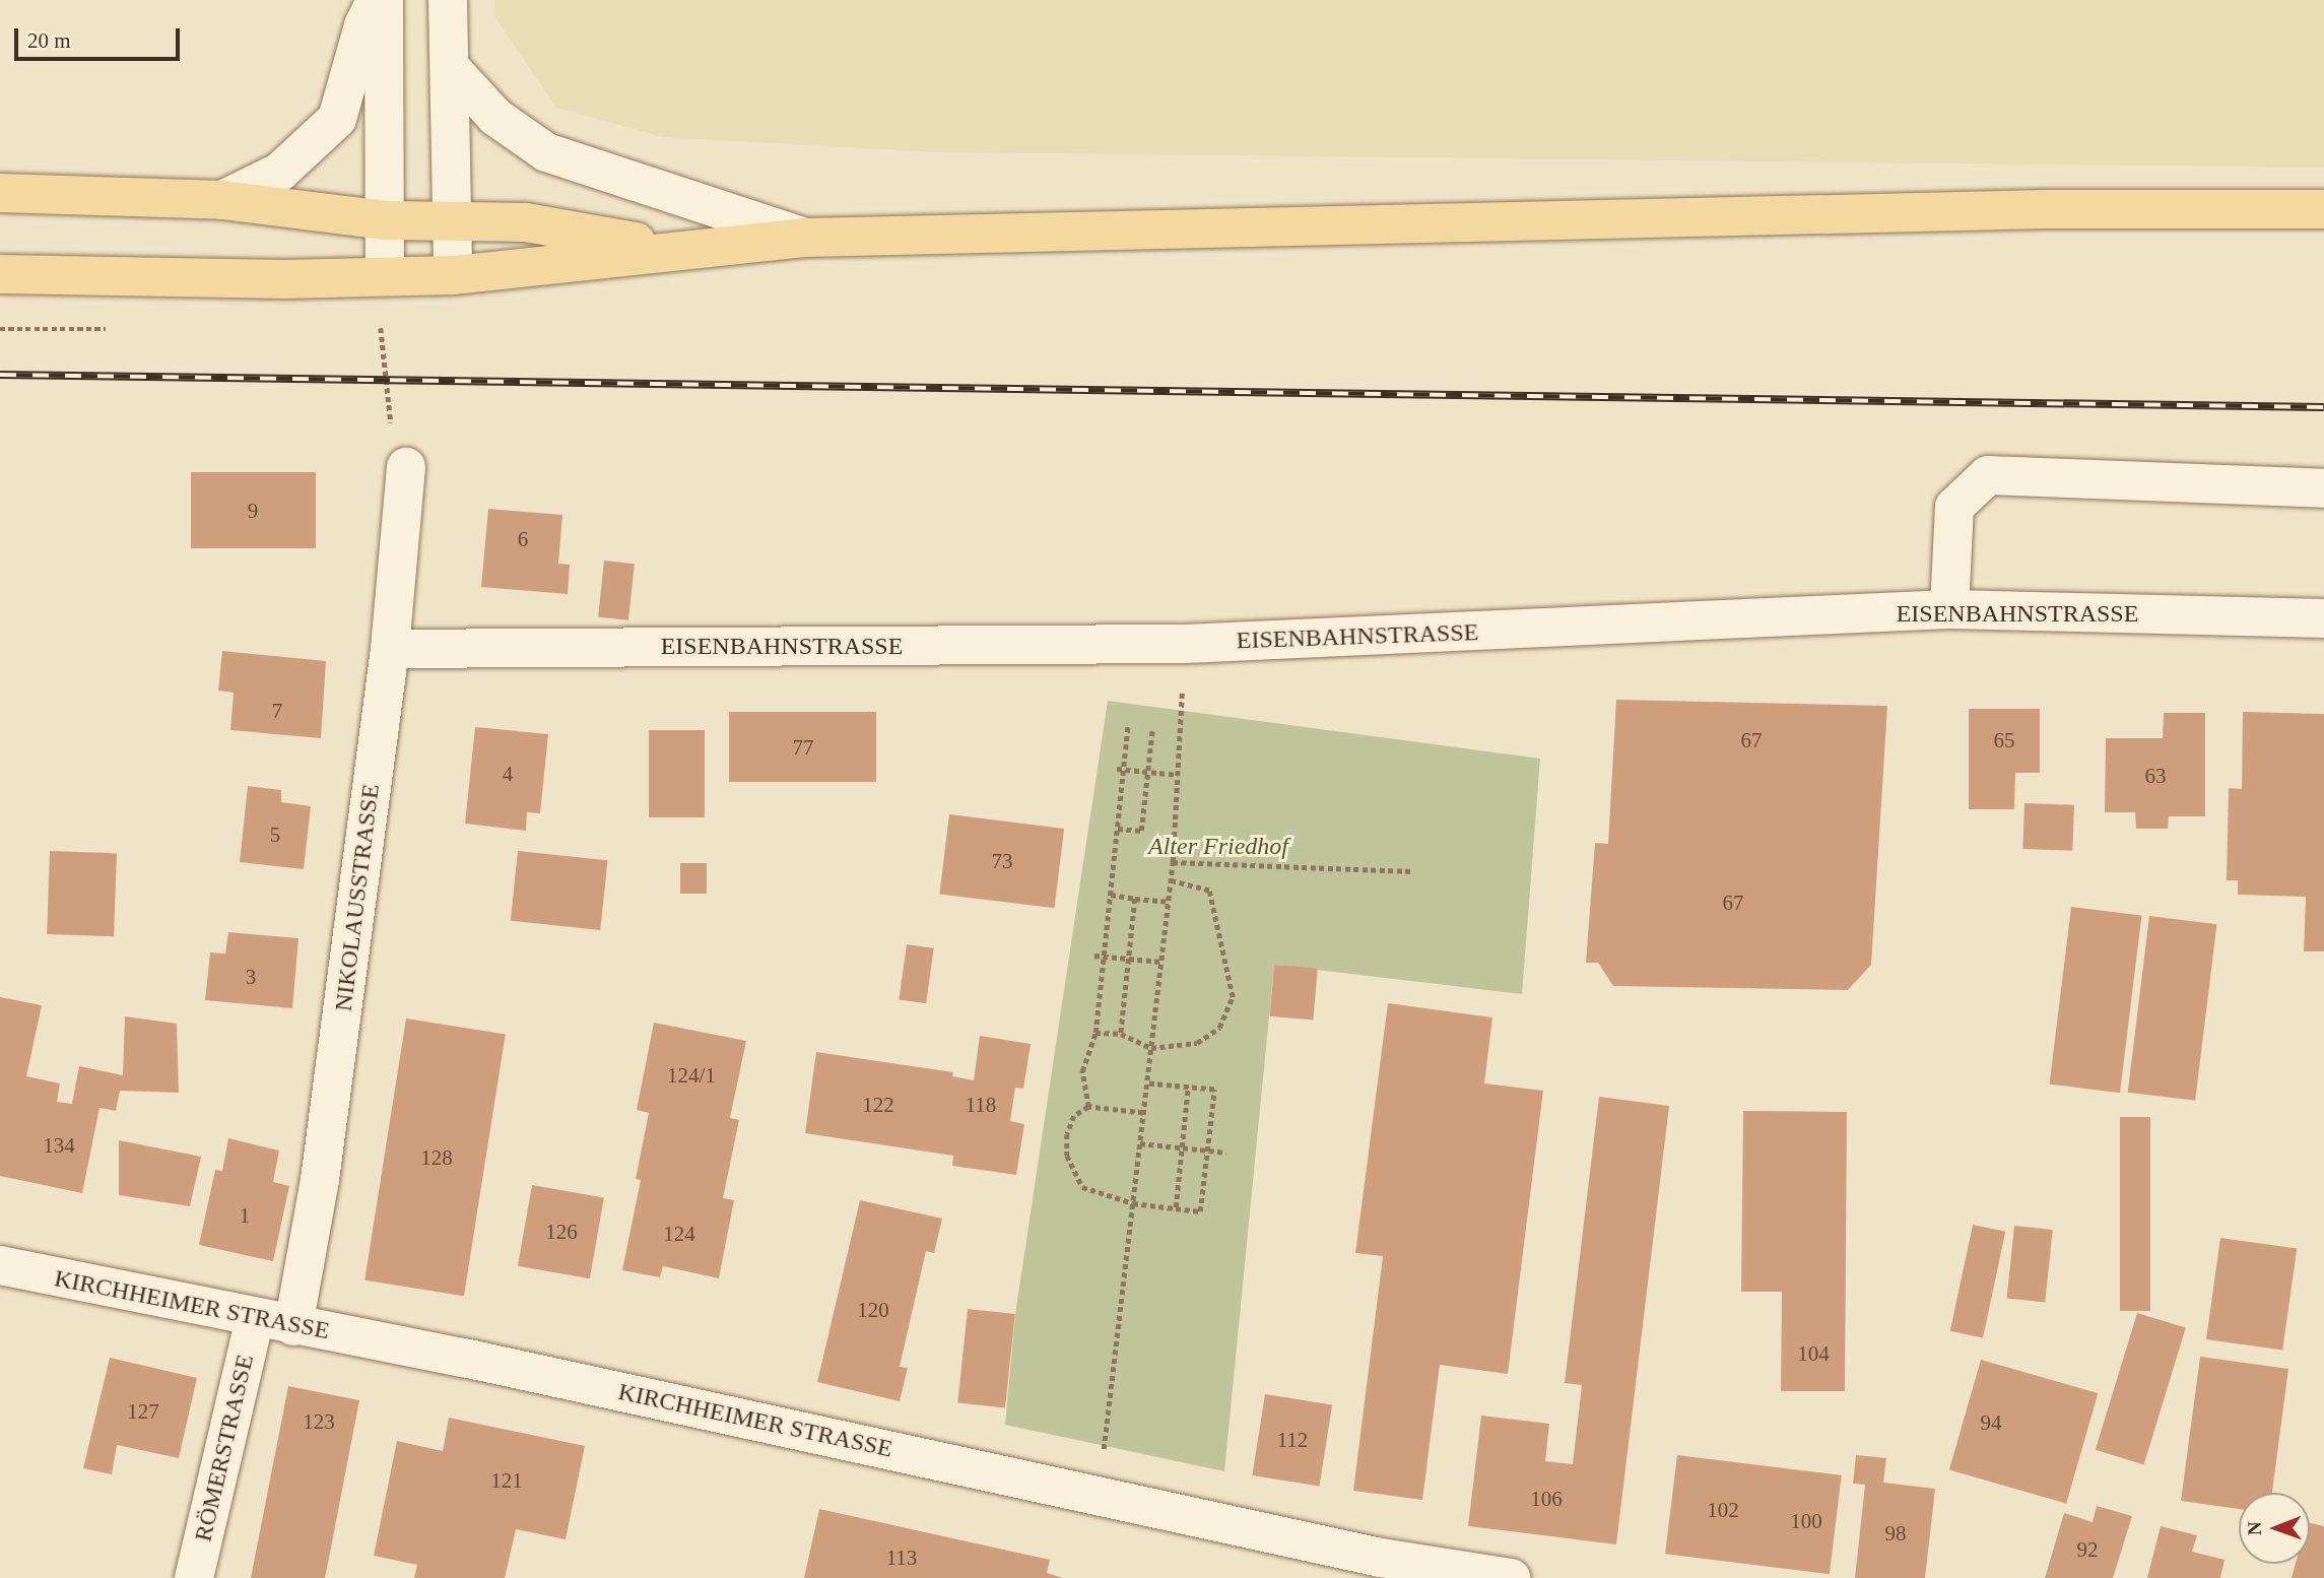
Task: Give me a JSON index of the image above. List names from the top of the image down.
{
  "streets": {
    "street": [
      "EISENBAHNSTRASSE",
      "NIKOLAUSSTRASSE",
      "KIRCHHEIMER STRASSE",
      "RÖMERSTRASSE"
    ]
  },
  "crossings": [
    ["EISENBAHNSTRASSE", "NIKOLAUSSTRASSE"],
    ["NIKOLAUSSTRASSE", "KIRCHHEIMER STRASSE"],
    ["KIRCHHEIMER STRASSE", "RÖMERSTRASSE"]
  ],
  "parks": ["Alter Friedhof"],
  "house_numbers": [
    "9",
    "6",
    "7",
    "67",
    "65",
    "77",
    "4",
    "63",
    "5",
    "73",
    "67",
    "3",
    "124/1",
    "122",
    "118",
    "134",
    "128",
    "1",
    "126",
    "124",
    "120",
    "104",
    "127",
    "123",
    "94",
    "112",
    "121",
    "106",
    "102",
    "100",
    "98",
    "92",
    "113"
  ],
  "scale_bar": "20 m",
  "north": "left"
}
